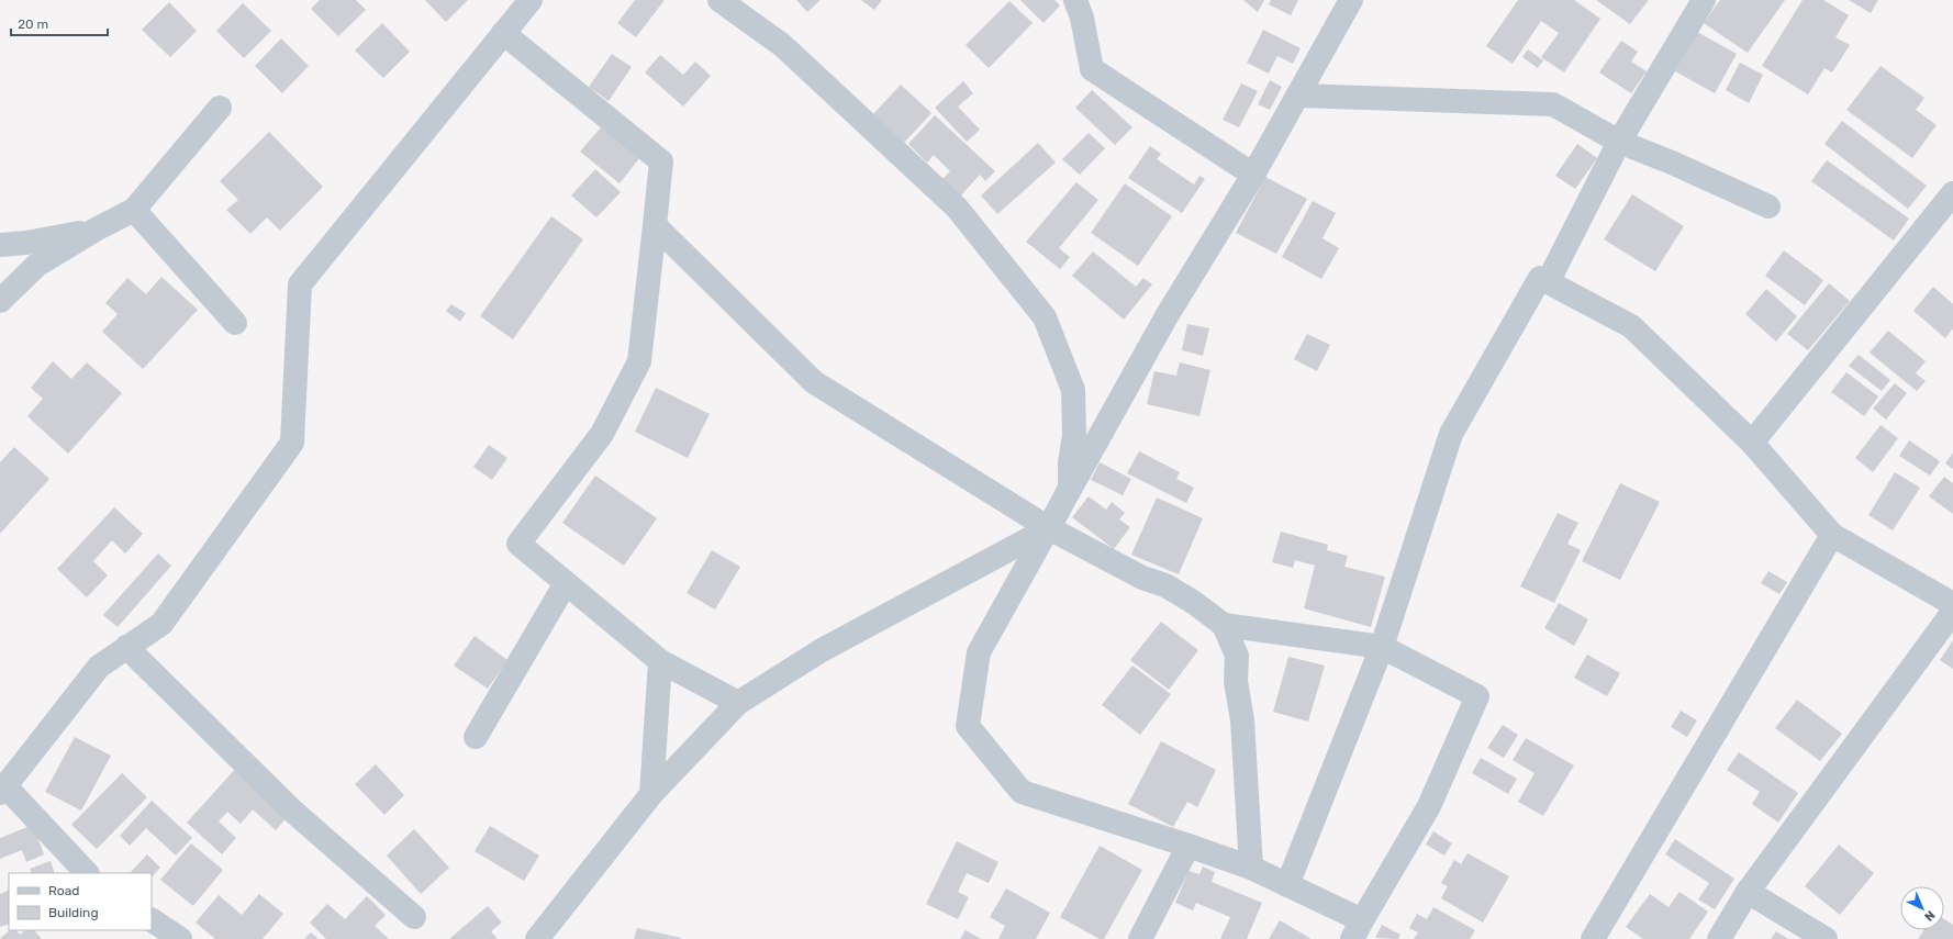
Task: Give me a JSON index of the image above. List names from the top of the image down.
{
  "legend": ["Road", "Building"],
  "scale_bar": "20 m",
  "north": "bottom right"
}
